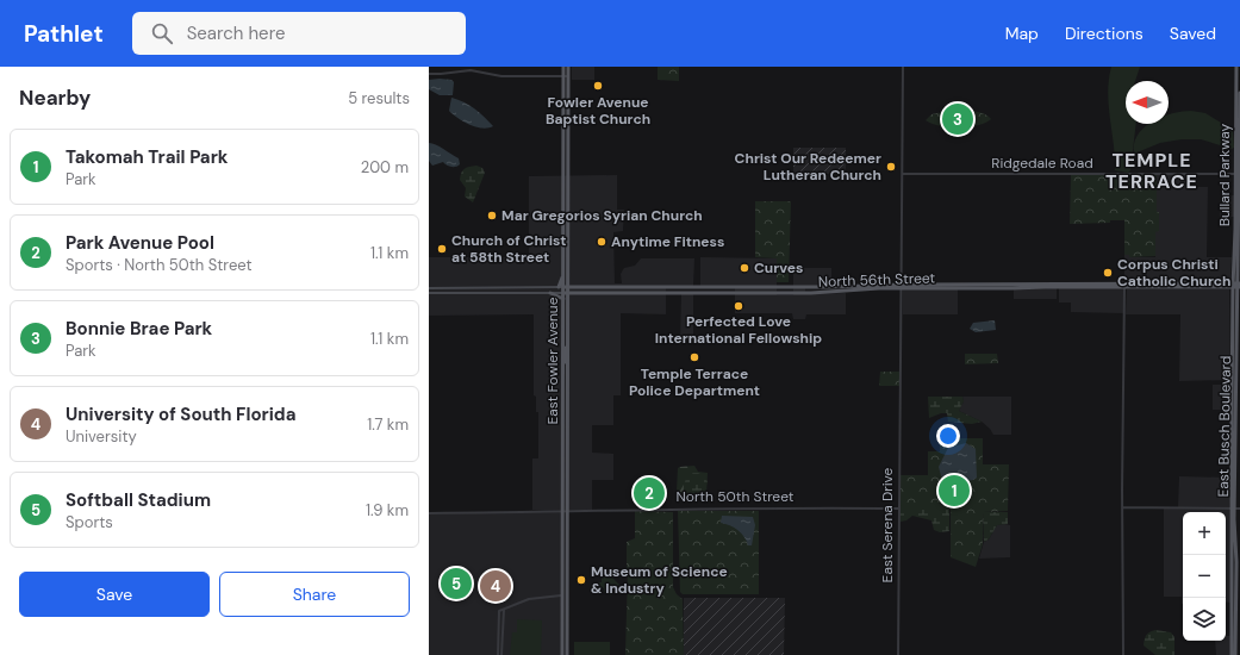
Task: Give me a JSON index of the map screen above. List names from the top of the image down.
{
  "streets": {
    "main road": [
      "Bullard Parkway",
      "North 56th Street",
      "East Fowler Avenue",
      "East Busch Boulevard"
    ],
    "street": ["Ridgedale Road", "North 50th Street", "East Serena Drive"]
  },
  "crossings": [
    ["Ridgedale Road", "Bullard Parkway"],
    ["Ridgedale Road", "East Serena Drive"],
    ["Bullard Parkway", "North 56th Street"],
    ["Bullard Parkway", "East Busch Boulevard"],
    ["North 56th Street", "East Fowler Avenue"],
    ["North 56th Street", "East Busch Boulevard"],
    ["North 56th Street", "East Serena Drive"],
    ["East Fowler Avenue", "North 50th Street"],
    ["North 50th Street", "East Serena Drive"]
  ],
  "districts": ["TEMPLE TERRACE"],
  "places": [
    "Fowler Avenue Baptist Church",
    "Christ Our Redeemer Lutheran Church",
    "Mar Gregorios Syrian Church",
    "Anytime Fitness",
    "Church of Christ at 58th Street",
    "Curves",
    "Corpus Christi Catholic Church",
    "Perfected Love International Fellowship",
    "Temple Terrace Police Department",
    "Museum of Science & Industry"
  ],
  "north": "left",
  "page": {
    "header": "Pathlet",
    "search": "Search here",
    "nav": ["Map", "Directions", "Saved"],
    "heading": ["Nearby", "5 results"],
    "pins": [
      "3",
      "1",
      "2",
      "5",
      "4"
    ],
    "list": [
      {
        "mark": "1",
        "name": "Takomah Trail Park",
        "note": "Park",
        "value": "200 m"
      },
      {
        "mark": "2",
        "name": "Park Avenue Pool",
        "note": "Sports · North 50th Street",
        "value": "1.1 km"
      },
      {
        "mark": "3",
        "name": "Bonnie Brae Park",
        "note": "Park",
        "value": "1.1 km"
      },
      {
        "mark": "4",
        "name": "University of South Florida",
        "note": "University",
        "value": "1.7 km"
      },
      {
        "mark": "5",
        "name": "Softball Stadium",
        "note": "Sports",
        "value": "1.9 km"
      }
    ],
    "map_buttons": ["+", "−"],
    "buttons": ["Save", "Share"]
  }
}
